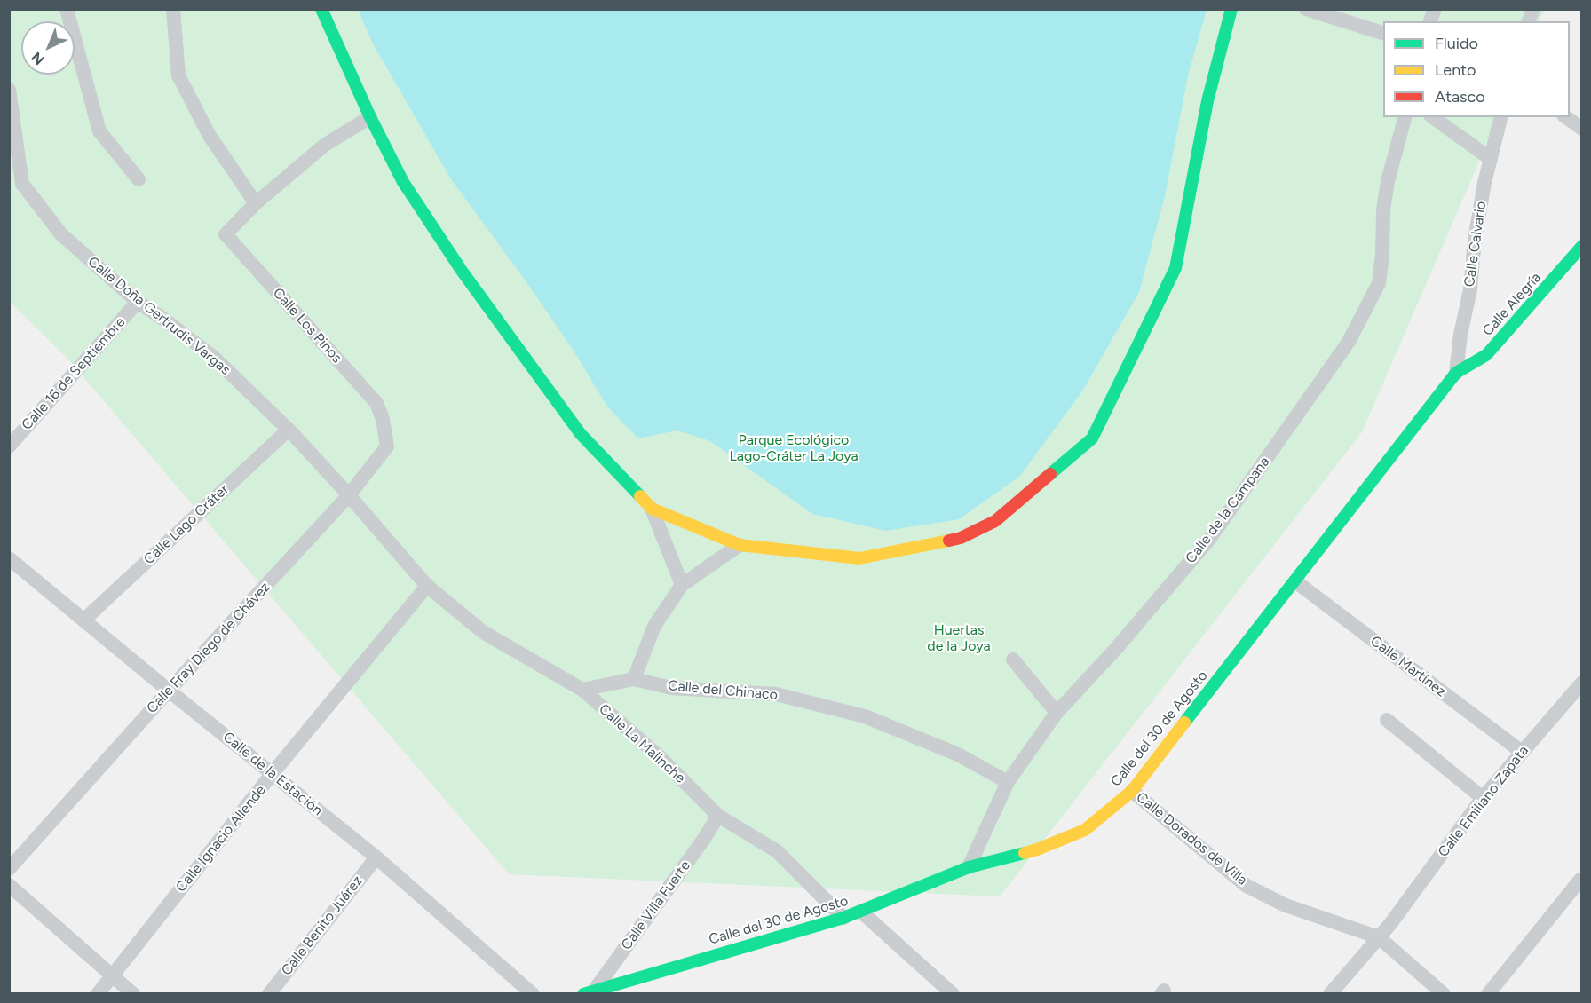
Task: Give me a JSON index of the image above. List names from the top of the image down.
{
  "streets": {
    "street": [
      "Calle Calvario",
      "Calle Alegría",
      "Calle Doña Gertrudis Vargas",
      "Calle Los Pinos",
      "Calle 16 de Septiembre",
      "Calle de la Campana",
      "Calle Lago Cráter",
      "Calle Fray Diego de Chávez",
      "Calle Martínez",
      "Calle del Chinaco",
      "Calle del 30 de Agosto",
      "Calle La Malinche",
      "Calle de la Estación",
      "Calle Emiliano Zapata",
      "Calle Ignacio Allende",
      "Calle Dorados de Villa",
      "Calle Villa Fuerte",
      "Calle Benito Juárez"
    ]
  },
  "crossings": [
    ["Calle Calvario", "Calle Alegría"],
    ["Calle Calvario", "Calle del 30 de Agosto"],
    ["Calle Alegría", "Calle del 30 de Agosto"],
    ["Calle Doña Gertrudis Vargas", "Calle 16 de Septiembre"],
    ["Calle Doña Gertrudis Vargas", "Calle Lago Cráter"],
    ["Calle Doña Gertrudis Vargas", "Calle Fray Diego de Chávez"],
    ["Calle Doña Gertrudis Vargas", "Calle La Malinche"],
    ["Calle Doña Gertrudis Vargas", "Calle Ignacio Allende"],
    ["Calle Los Pinos", "Calle Fray Diego de Chávez"],
    ["Calle de la Campana", "Calle del Chinaco"],
    ["Calle de la Campana", "Calle del 30 de Agosto"],
    ["Calle Lago Cráter", "Calle de la Estación"],
    ["Calle Fray Diego de Chávez", "Calle de la Estación"],
    ["Calle Martínez", "Calle del 30 de Agosto"],
    ["Calle Martínez", "Calle Emiliano Zapata"],
    ["Calle del Chinaco", "Calle La Malinche"],
    ["Calle del 30 de Agosto", "Calle La Malinche"],
    ["Calle del 30 de Agosto", "Calle Dorados de Villa"],
    ["Calle del 30 de Agosto", "Calle Villa Fuerte"],
    ["Calle La Malinche", "Calle Ignacio Allende"],
    ["Calle La Malinche", "Calle Villa Fuerte"],
    ["Calle de la Estación", "Calle Ignacio Allende"],
    ["Calle de la Estación", "Calle Benito Juárez"],
    ["Calle Emiliano Zapata", "Calle Dorados de Villa"]
  ],
  "parks": ["Parque Ecológico Lago-Cráter La Joya", "Huertas de la Joya"],
  "legend": ["Fluido", "Lento", "Atasco"],
  "north": "bottom left"
}
